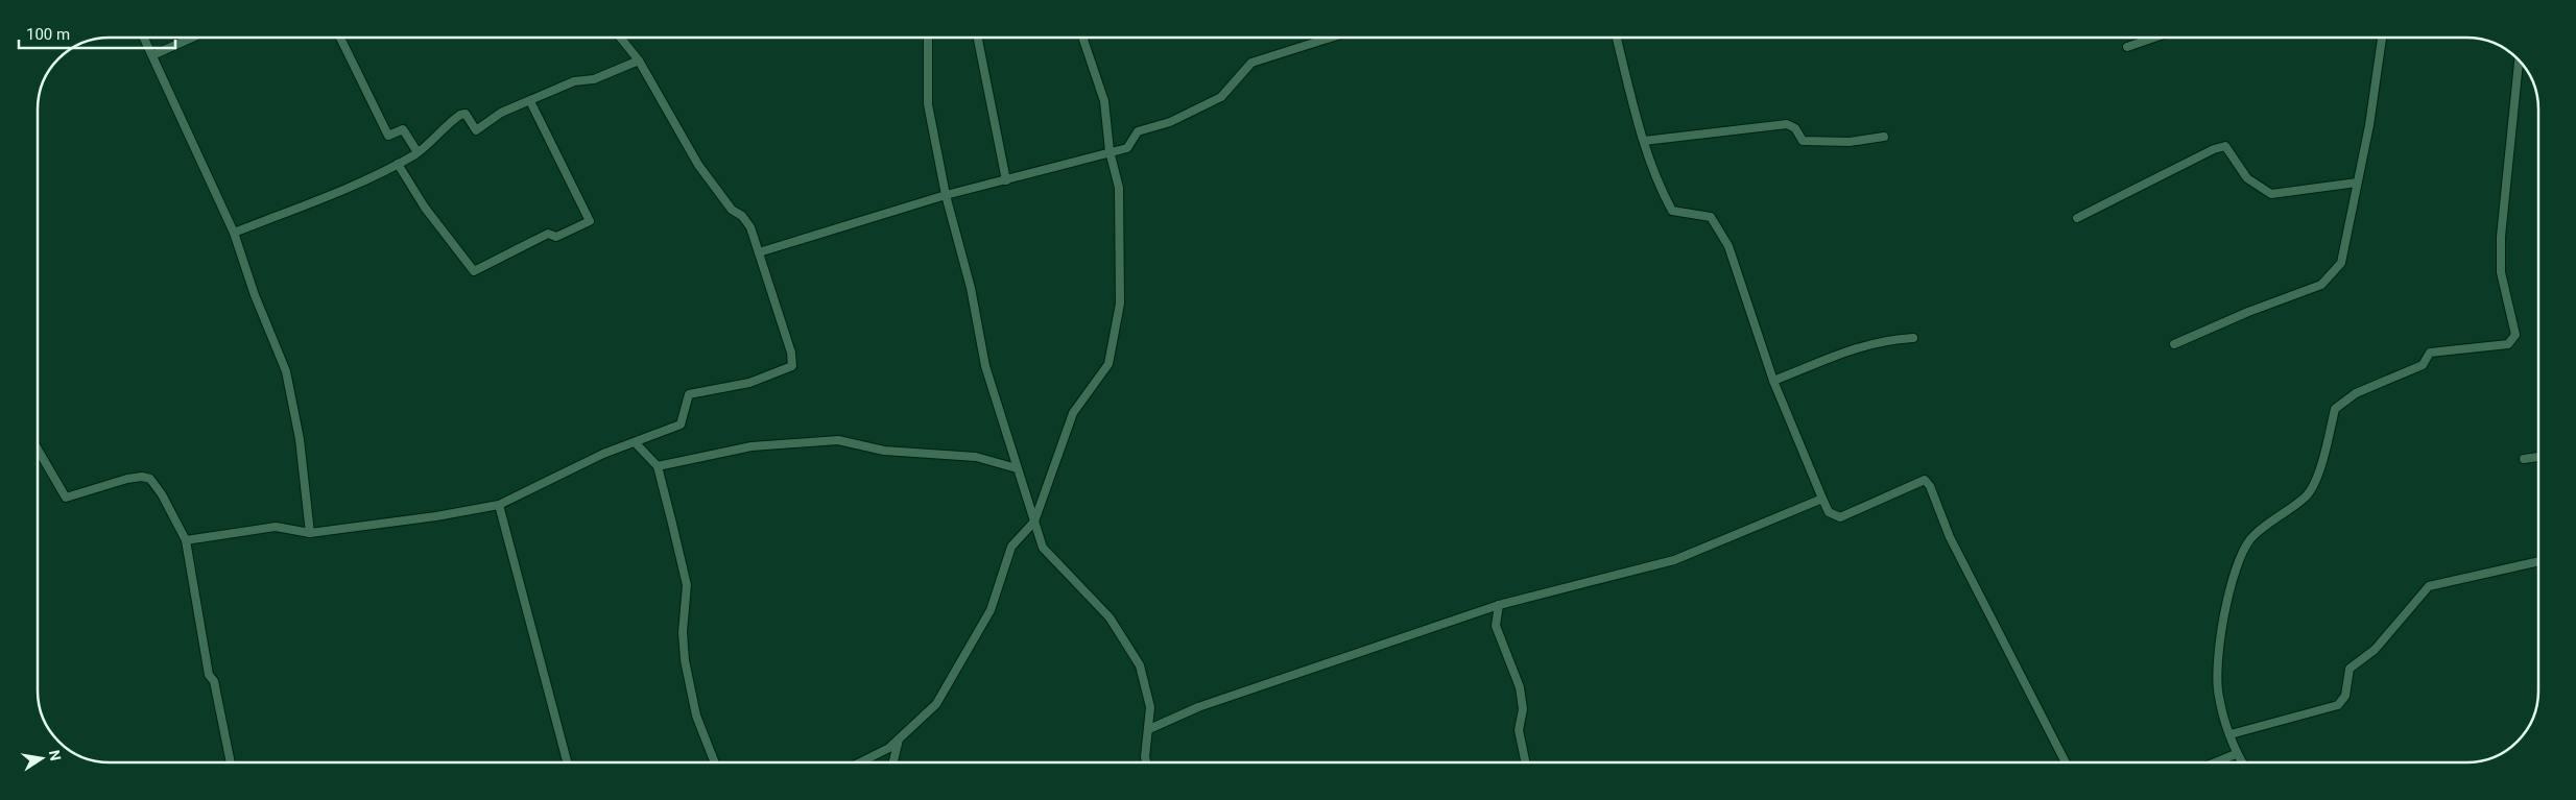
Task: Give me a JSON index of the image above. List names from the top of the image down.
{
  "scale_bar": "100 m",
  "north": "right"
}
